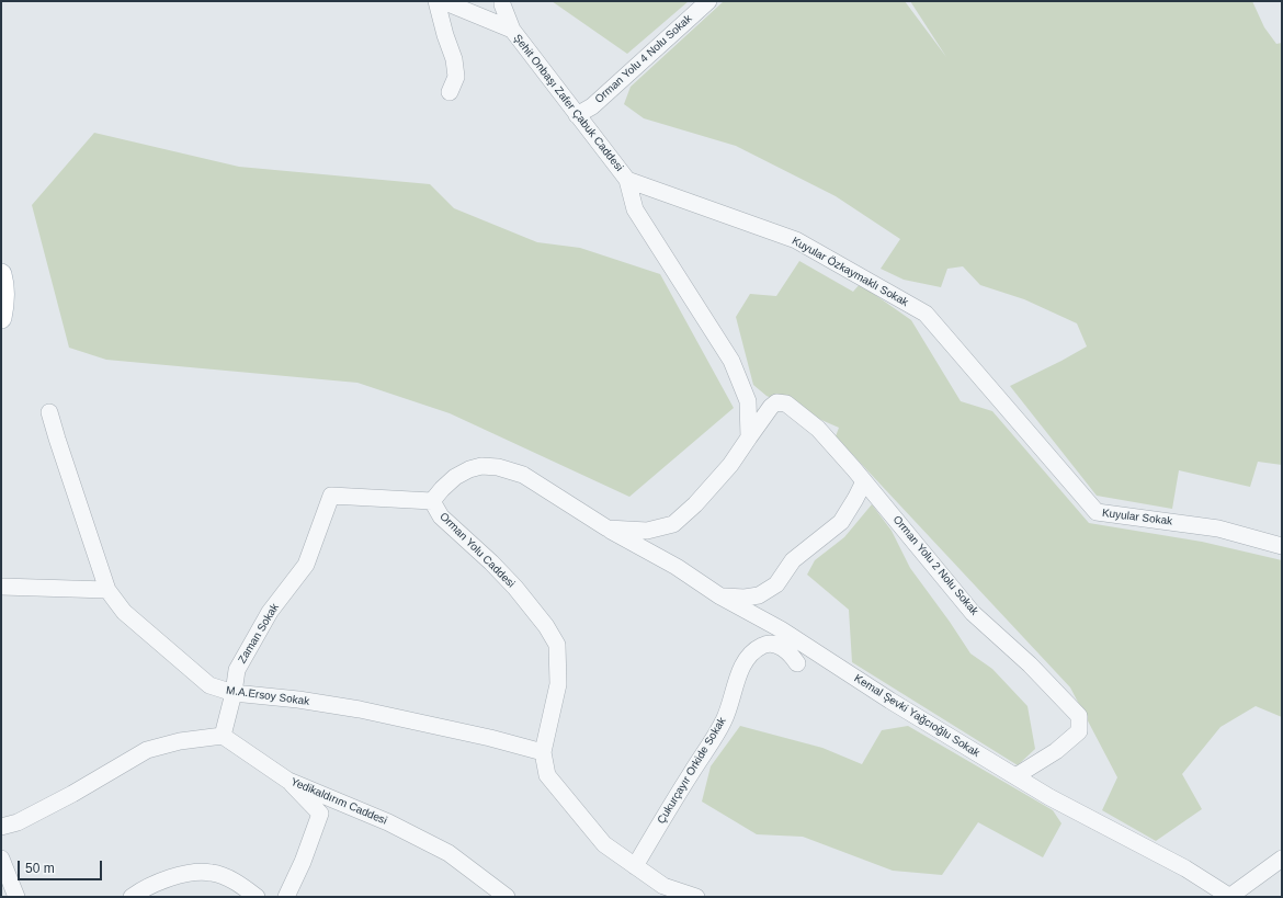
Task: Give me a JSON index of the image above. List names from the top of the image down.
{
  "streets": {
    "street": [
      "Orman Yolu 4 Nolu Sokak",
      "Şehit Onbaşı Zafer Çabuk Caddesi",
      "Kuyular Özkaymaklı Sokak",
      "Kuyular Sokak",
      "Orman Yolu Caddesi",
      "Orman Yolu 2 Nolu Sokak",
      "Zaman Sokak",
      "M.A.Ersoy Sokak",
      "Kemal Şevki Yağcıoğlu Sokak",
      "Çukurçayır Orkide Sokak",
      "Yedikaldırım Caddesi"
    ]
  },
  "crossings": [
    ["Orman Yolu 4 Nolu Sokak", "Şehit Onbaşı Zafer Çabuk Caddesi"],
    ["Şehit Onbaşı Zafer Çabuk Caddesi", "Kuyular Özkaymaklı Sokak"],
    ["Kuyular Özkaymaklı Sokak", "Kuyular Sokak"],
    ["Orman Yolu Caddesi", "Zaman Sokak"],
    ["Orman Yolu Caddesi", "M.A.Ersoy Sokak"],
    ["Orman Yolu Caddesi", "Çukurçayır Orkide Sokak"],
    ["Orman Yolu 2 Nolu Sokak", "Kemal Şevki Yağcıoğlu Sokak"],
    ["Zaman Sokak", "M.A.Ersoy Sokak"],
    ["Zaman Sokak", "Yedikaldırım Caddesi"]
  ],
  "scale_bar": "50 m"
}
